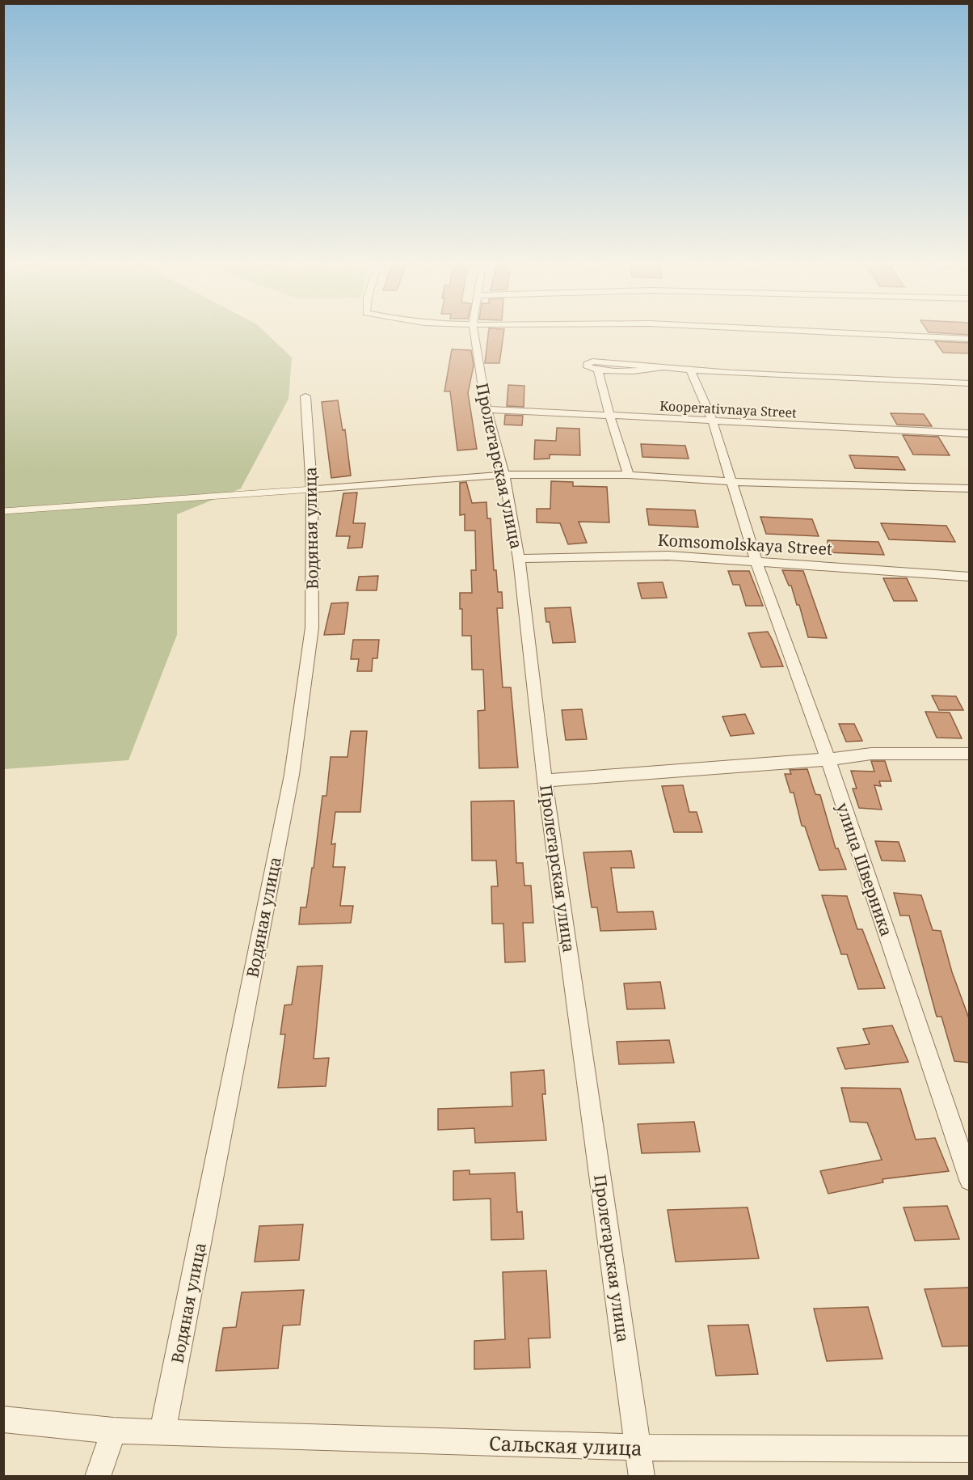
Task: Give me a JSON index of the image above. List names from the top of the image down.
{
  "streets": {
    "street": [
      "Kooperativnaya Street",
      "Пролетарская улица",
      "Водяная улица",
      "Komsomolskaya Street",
      "улица Шверника",
      "Сальская улица"
    ]
  },
  "crossings": [
    ["Kooperativnaya Street", "Пролетарская улица"],
    ["Kooperativnaya Street", "улица Шверника"],
    ["Пролетарская улица", "Komsomolskaya Street"],
    ["Пролетарская улица", "Сальская улица"],
    ["Водяная улица", "Сальская улица"],
    ["Komsomolskaya Street", "улица Шверника"]
  ]
}
